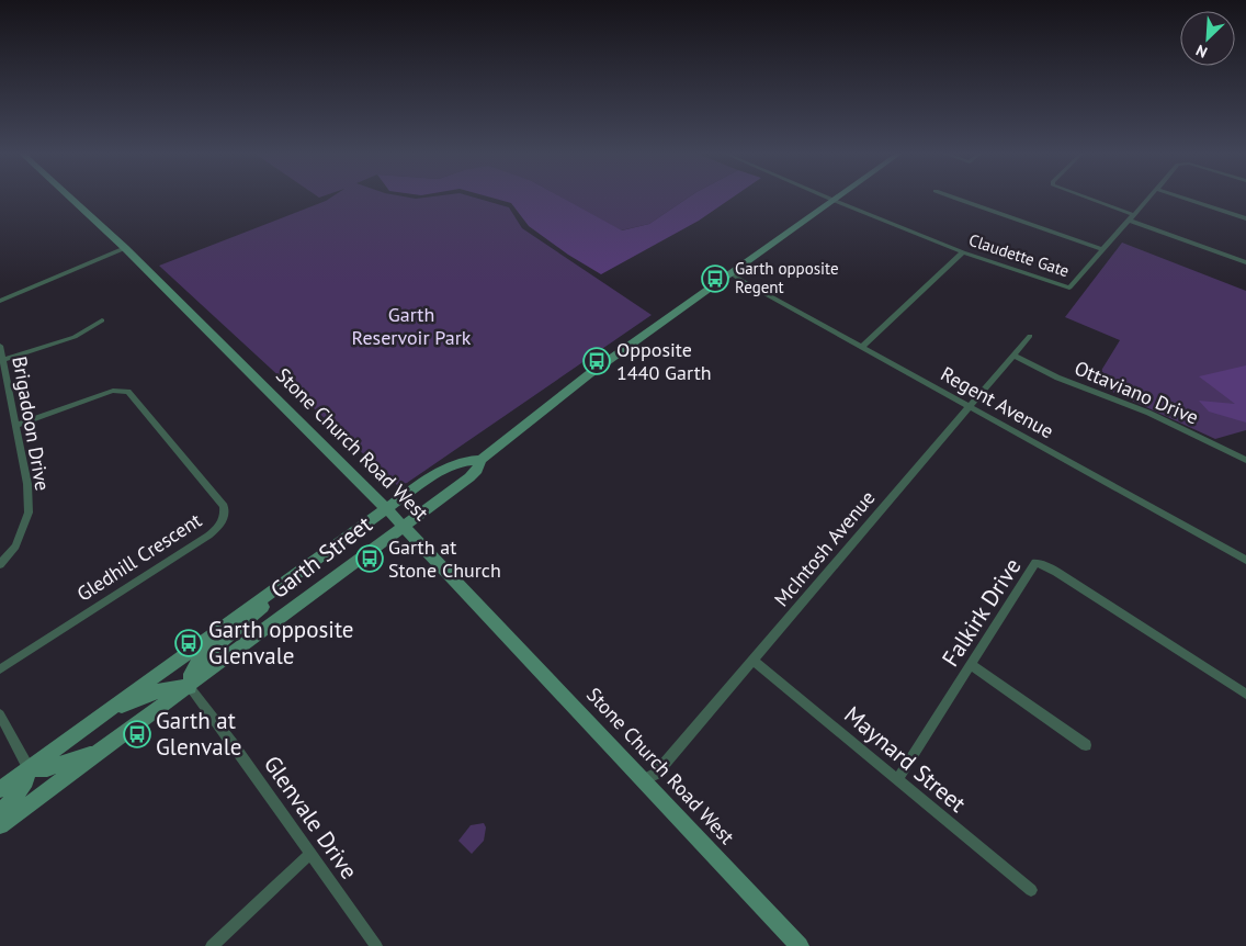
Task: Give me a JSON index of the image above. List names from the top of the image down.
{
  "streets": {
    "main road": ["Stone Church Road West", "Garth Street"],
    "street": [
      "Claudette Gate",
      "Ottaviano Drive",
      "Regent Avenue",
      "Brigadoon Drive",
      "McIntosh Avenue",
      "Gledhill Crescent",
      "Falkirk Drive",
      "Maynard Street",
      "Glenvale Drive"
    ]
  },
  "crossings": [
    ["Claudette Gate", "Garth Street"],
    ["Ottaviano Drive", "McIntosh Avenue"],
    ["Regent Avenue", "McIntosh Avenue"],
    ["Regent Avenue", "Garth Street"],
    ["Brigadoon Drive", "Gledhill Crescent"],
    ["Stone Church Road West", "McIntosh Avenue"],
    ["Stone Church Road West", "Garth Street"],
    ["McIntosh Avenue", "Maynard Street"],
    ["Garth Street", "Glenvale Drive"],
    ["Falkirk Drive", "Maynard Street"]
  ],
  "parks": ["Garth Reservoir Park"],
  "places": {
    "bus stop": [
      "Garth opposite Regent",
      "Opposite 1440 Garth",
      "Garth at Stone Church",
      "Garth opposite Glenvale",
      "Garth at Glenvale"
    ]
  },
  "north": "bottom left"
}
